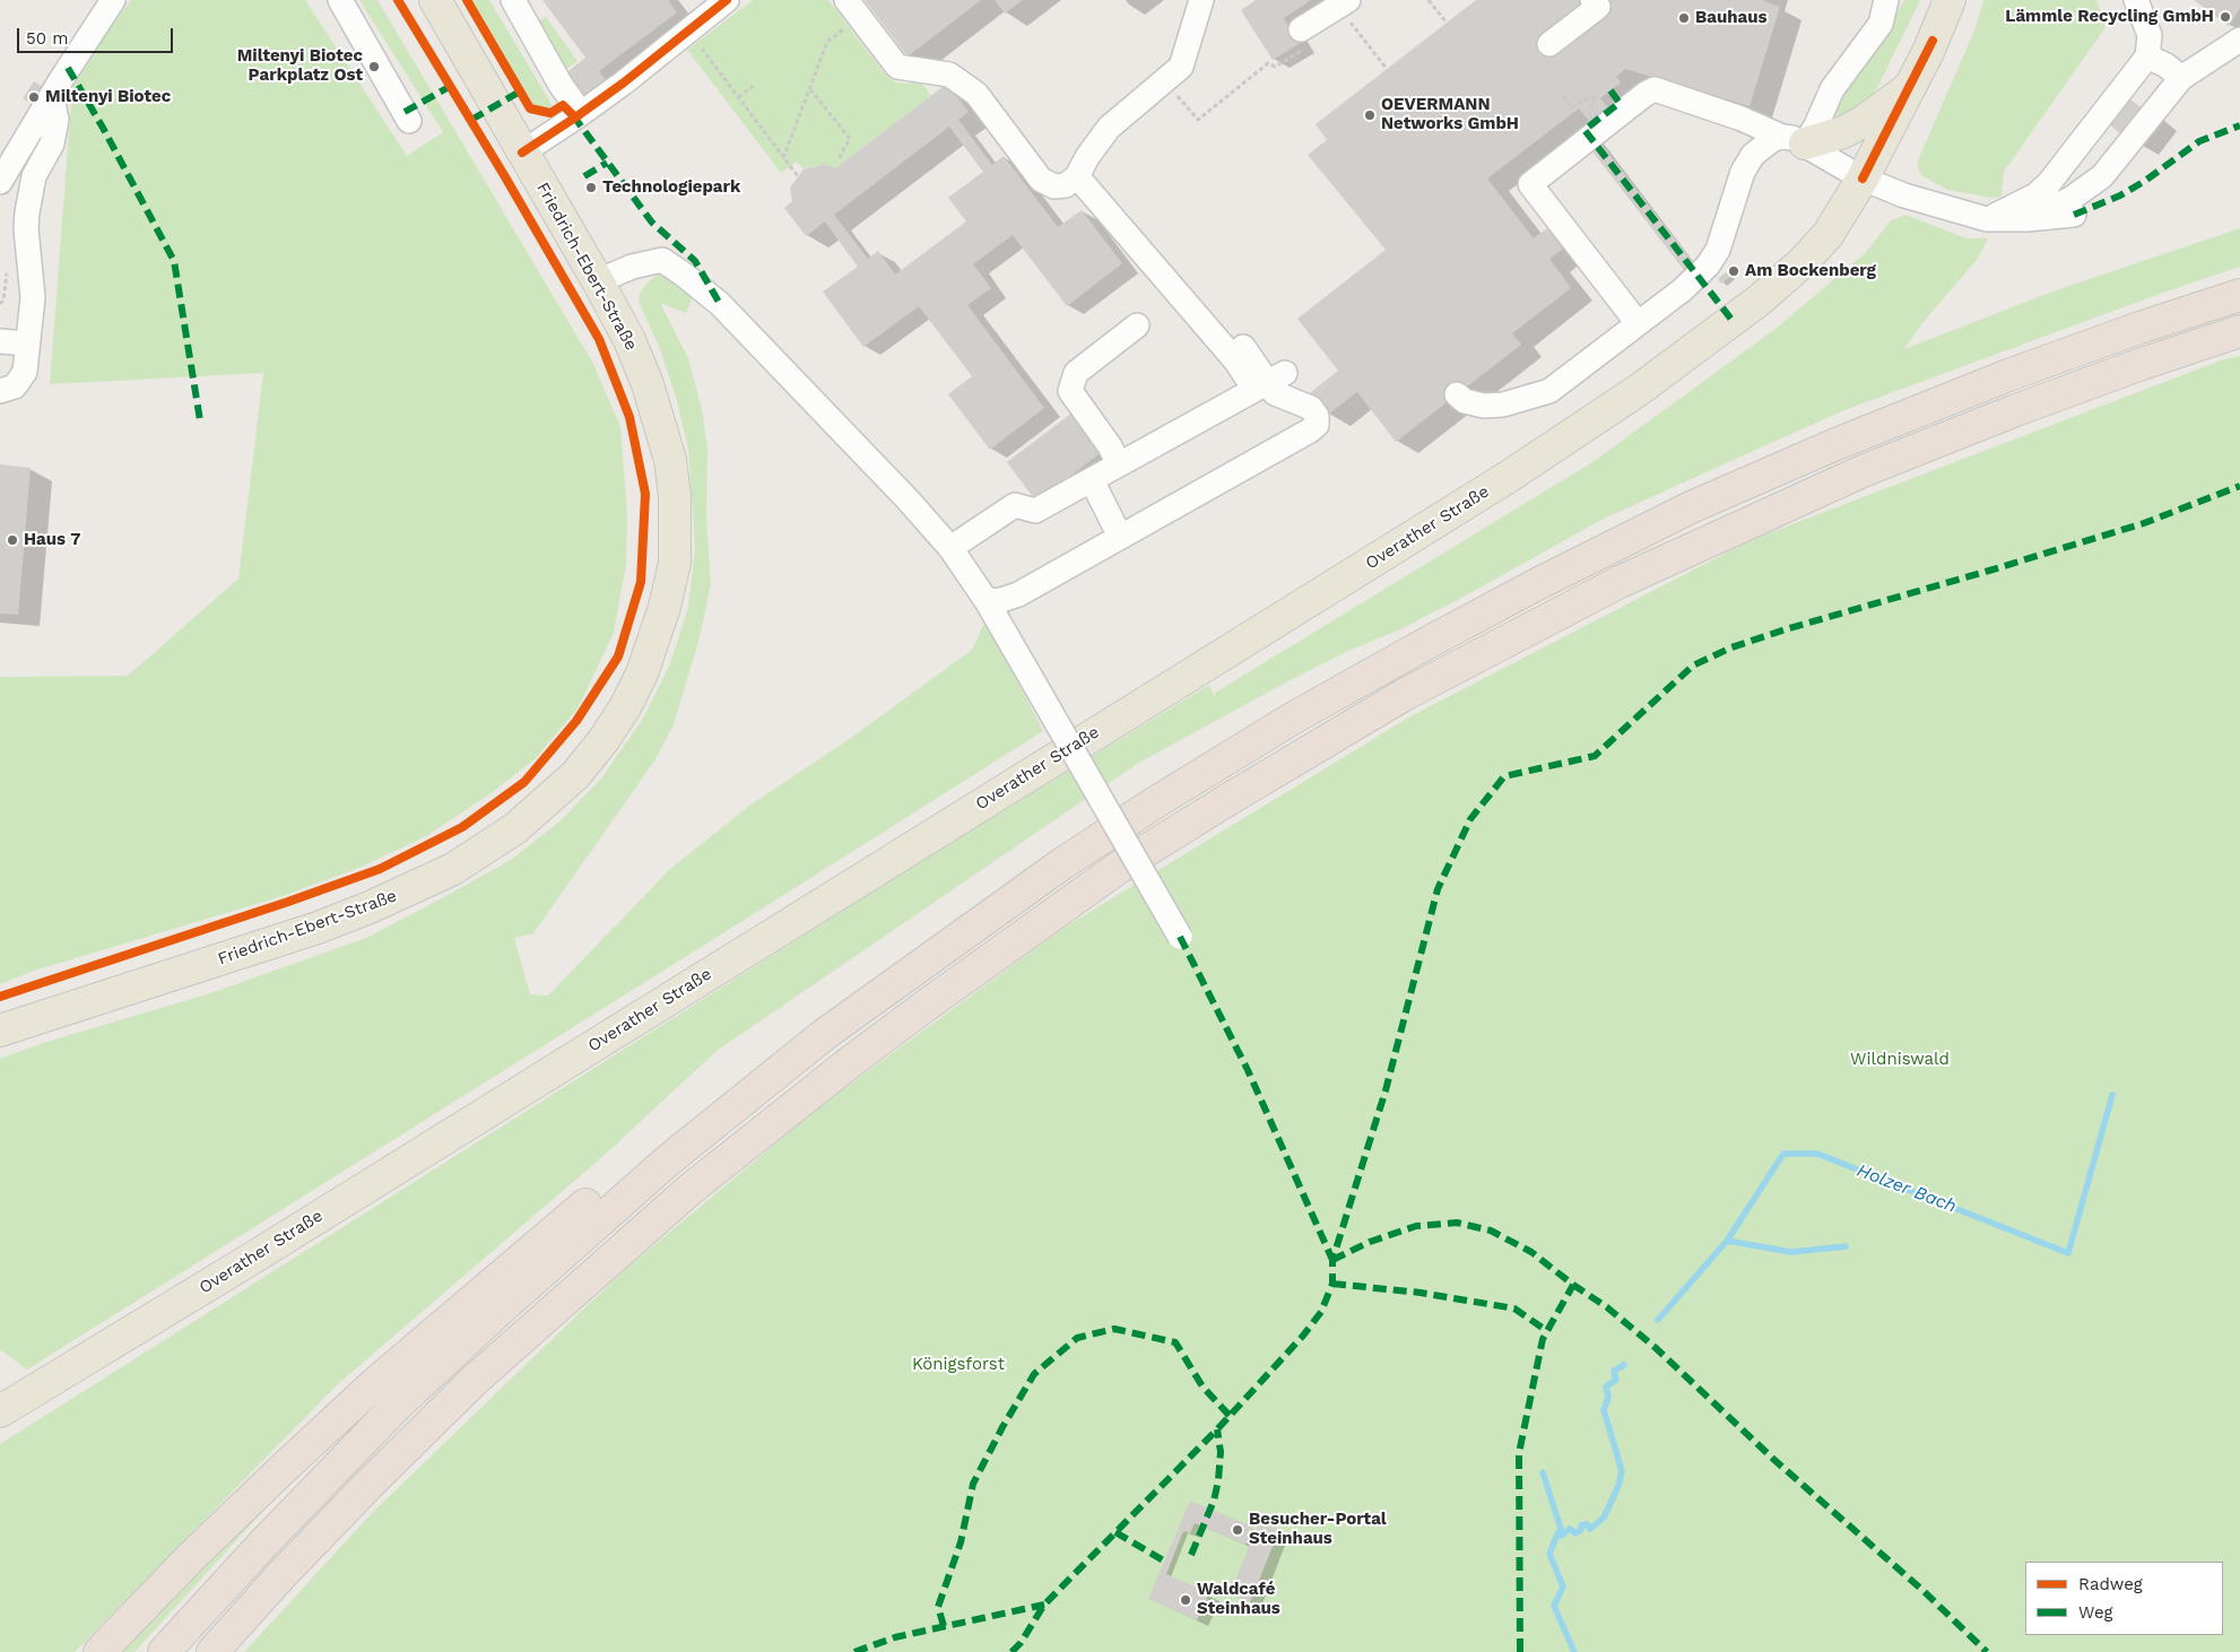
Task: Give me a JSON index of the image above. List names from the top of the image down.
{
  "streets": {
    "main road": ["Friedrich-Ebert-Straße", "Overather Straße"]
  },
  "water": ["Holzer Bach"],
  "parks": ["Wildniswald", "Königsforst"],
  "places": [
    "Lämmle Recycling GmbH",
    "Bauhaus",
    "Miltenyi Biotec Parkplatz Ost",
    "Miltenyi Biotec",
    "OEVERMANN Networks GmbH",
    "Technologiepark",
    "Am Bockenberg",
    "Haus 7",
    "Besucher-Portal Steinhaus",
    "Waldcafé Steinhaus"
  ],
  "legend": ["Radweg", "Weg"],
  "scale_bar": "50 m"
}
